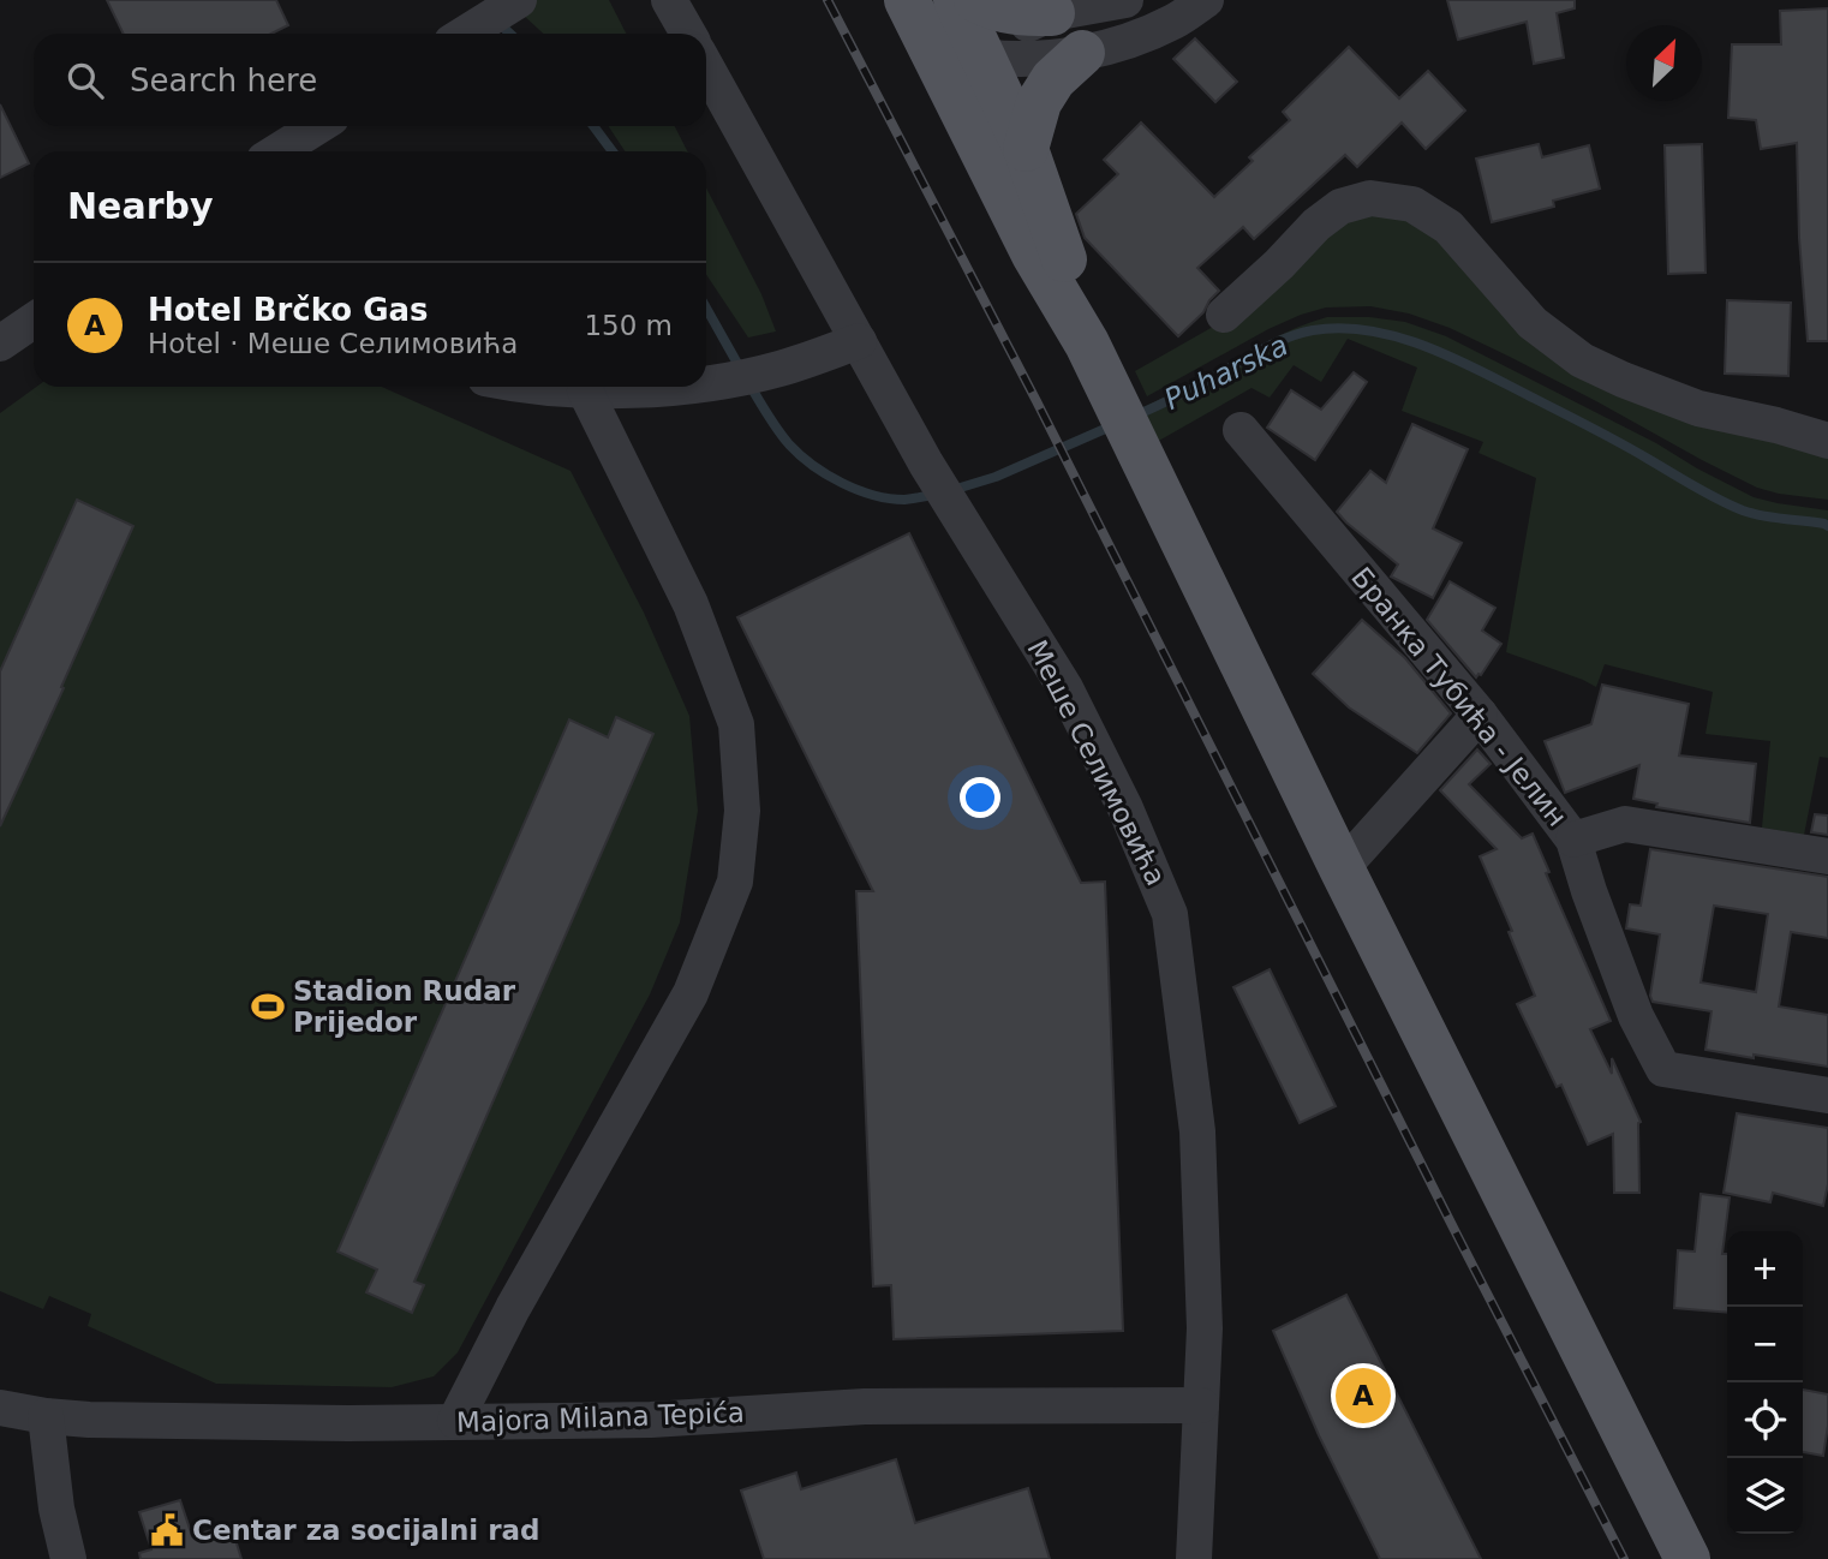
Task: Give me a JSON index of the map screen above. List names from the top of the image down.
{
  "streets": {
    "street": ["Бранка Тубића - Јелин", "Меше Селимовића", "Majora Milana Tepića"]
  },
  "crossings": [
    ["Меше Селимовића", "Majora Milana Tepića"]
  ],
  "water": ["Puharska"],
  "places": {
    "sports": ["Stadion Rudar Prijedor"],
    "public building": ["Centar za socijalni rad"]
  },
  "north": "top right",
  "page": {
    "search": "Search here",
    "heading": "Nearby",
    "list": [
      {
        "mark": "A",
        "name": "Hotel Brčko Gas",
        "note": "Hotel · Меше Селимовића",
        "value": "150 m"
      }
    ],
    "map_buttons": ["+", "−"],
    "pins": "A"
  }
}
